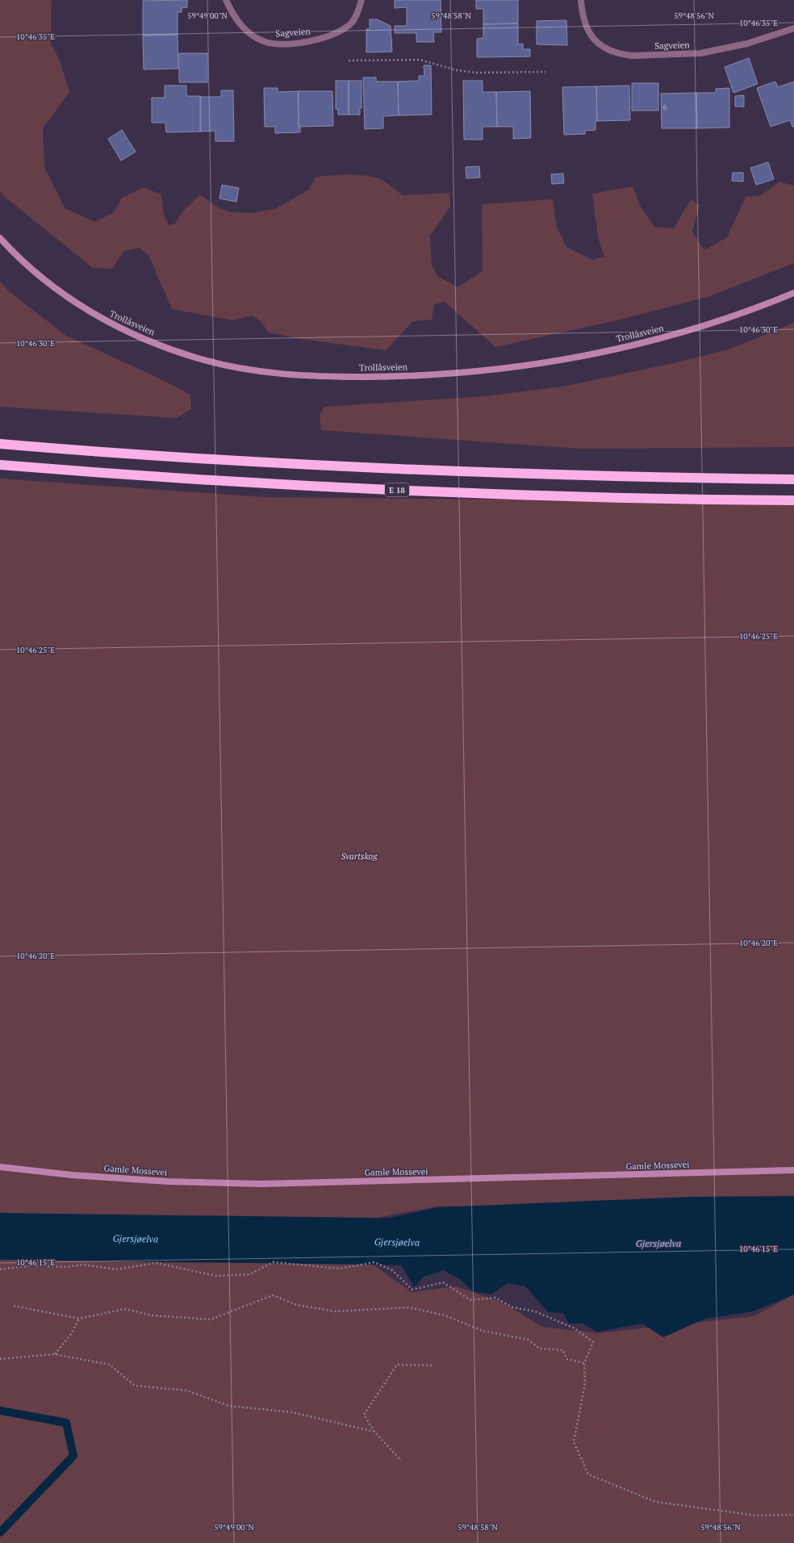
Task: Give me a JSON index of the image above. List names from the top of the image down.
{
  "streets": {
    "highway": ["E 18"],
    "street": ["Sagveien", "Trollåsveien", "Gamle Mossevei"]
  },
  "water": ["Gjersjøelva"],
  "parks": ["Svartskog"],
  "house_numbers": ["6"],
  "coordinates": [
    "59°49'00\"N",
    "59°48'58\"N",
    "59°48'56\"N",
    "10°46'35\"E",
    "10°46'30\"E",
    "10°46'25\"E",
    "10°46'20\"E",
    "10°46'15\"E"
  ]
}
